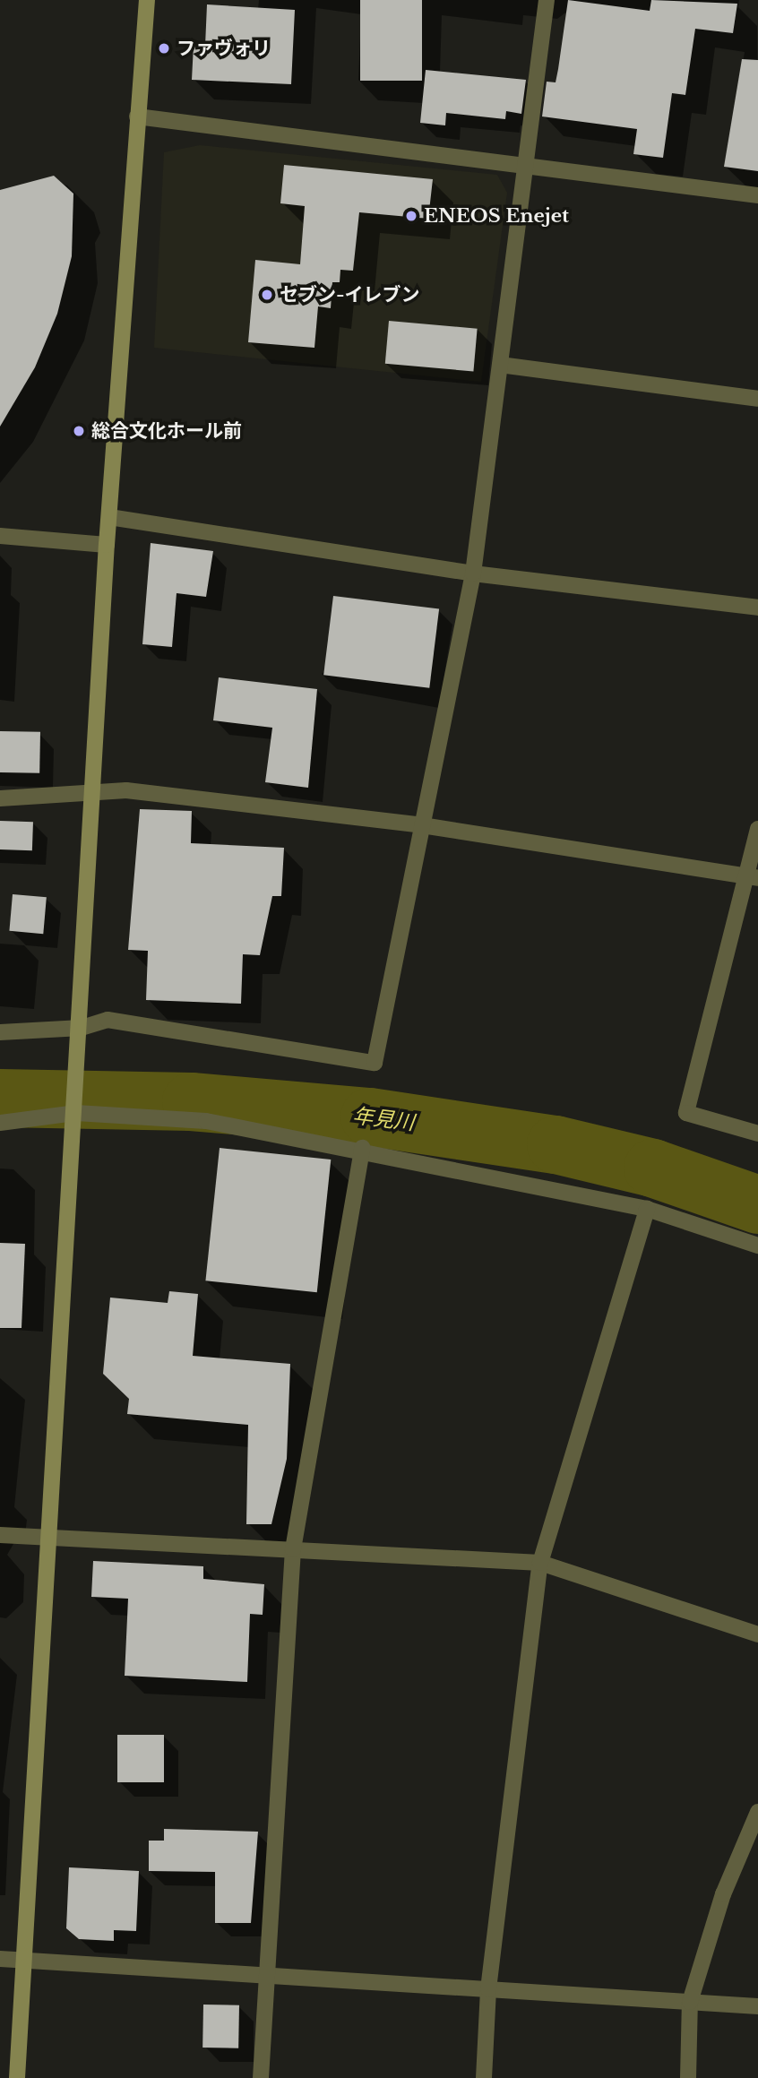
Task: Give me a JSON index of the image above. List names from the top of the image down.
{
  "water": ["年見川"],
  "places": [
    "ファヴォリ",
    "ENEOS Enejet",
    "セブン-イレブン",
    "総合文化ホール前"
  ]
}
